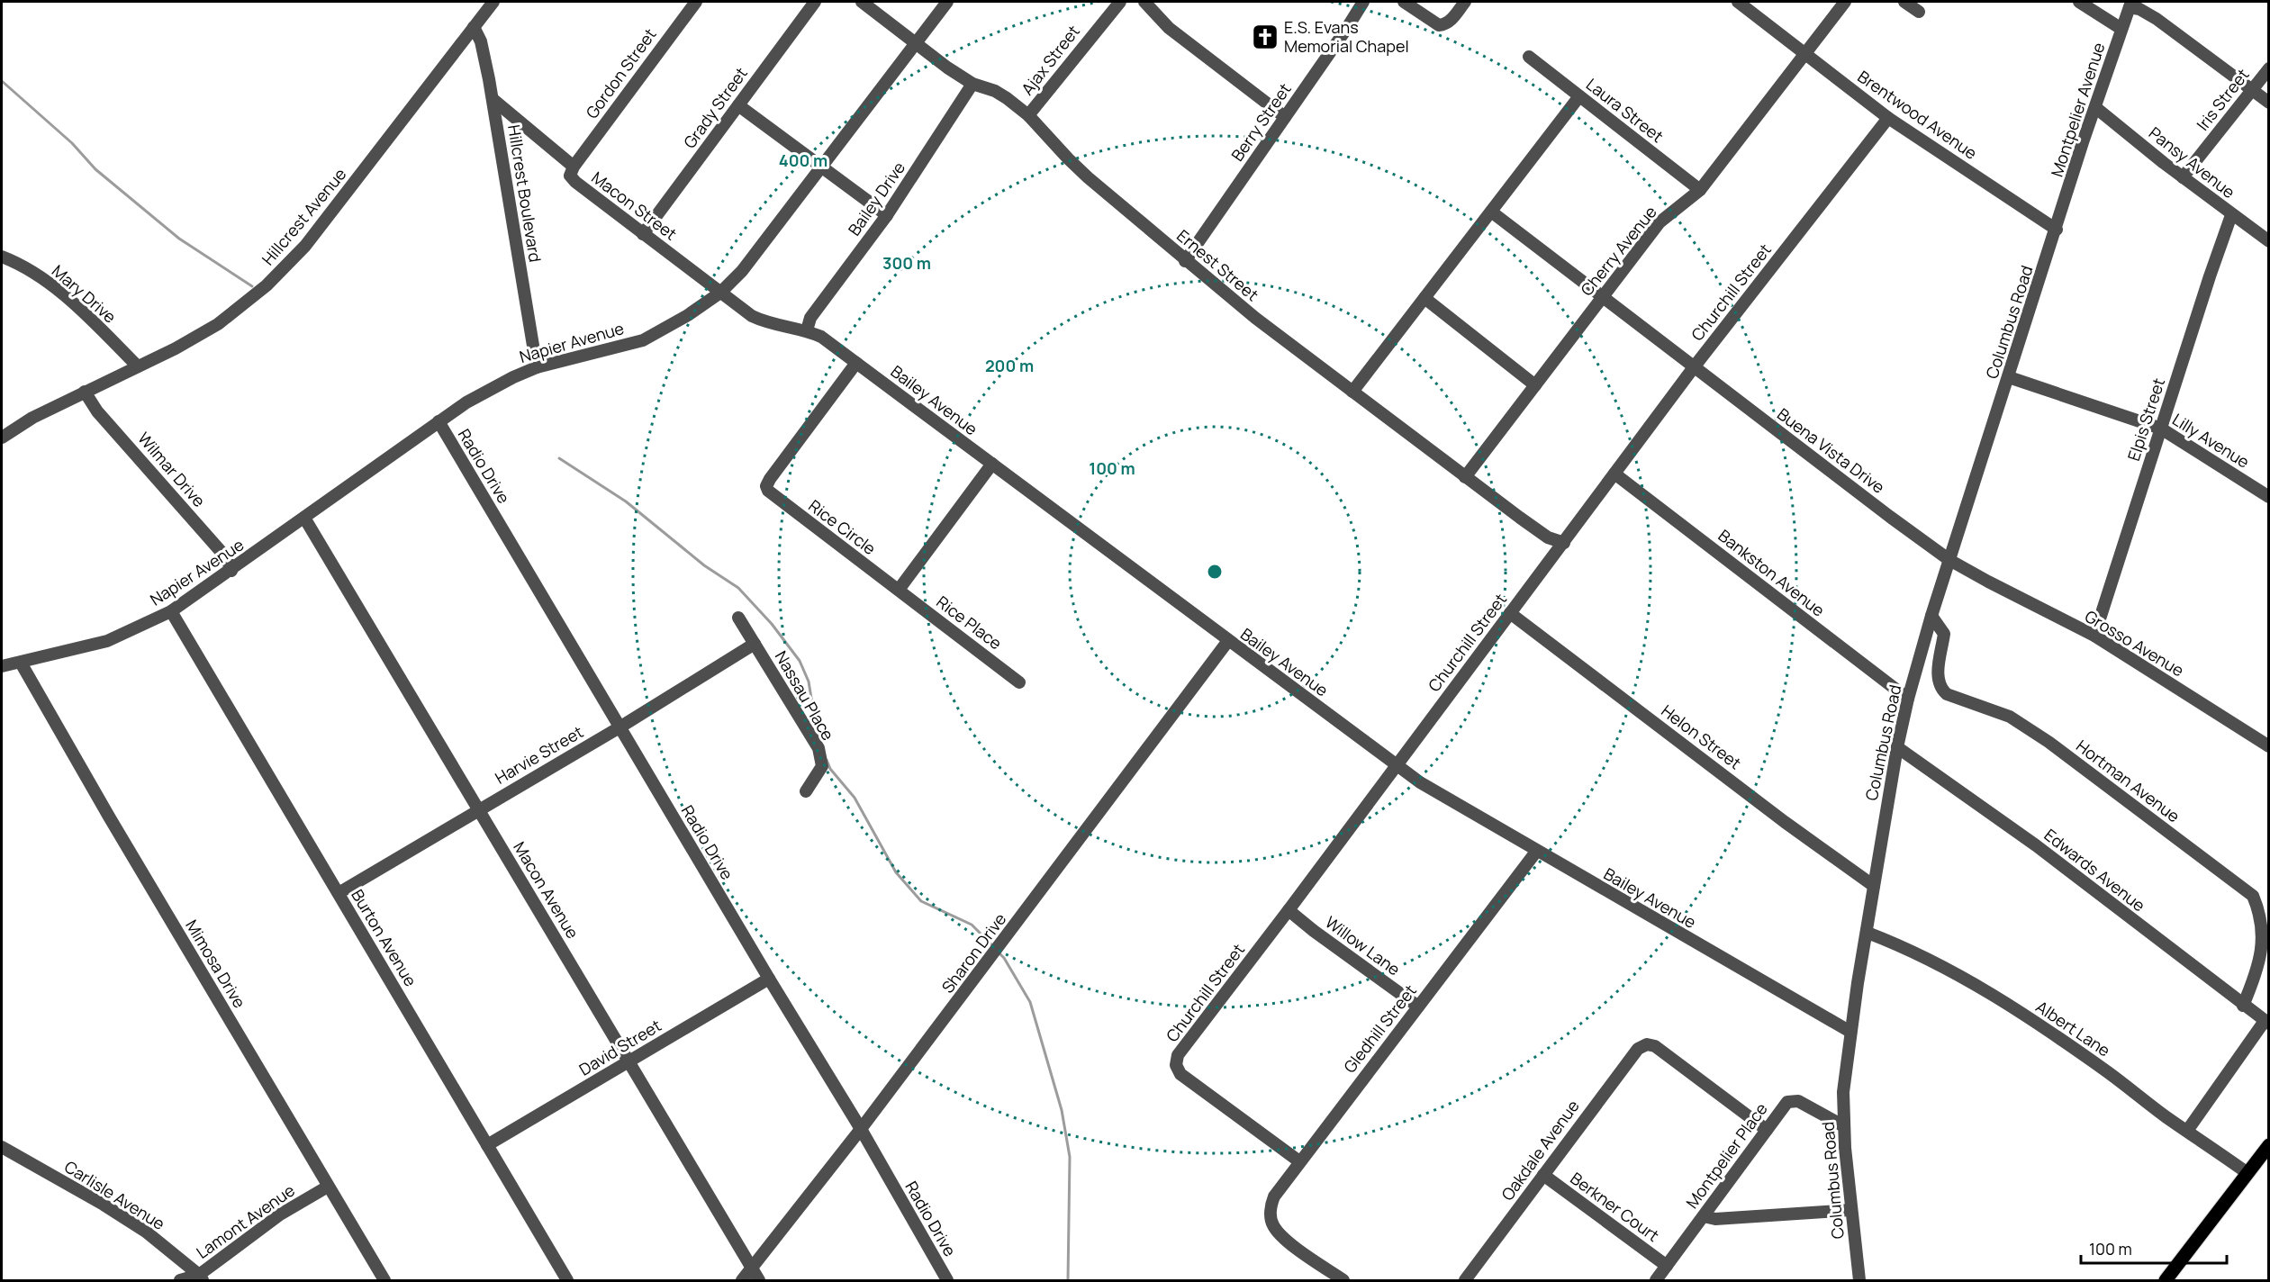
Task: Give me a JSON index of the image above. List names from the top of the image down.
{
  "streets": {
    "street": [
      "Ajax Street",
      "Gordon Street",
      "Iris Street",
      "Grady Street",
      "Montpelier Avenue",
      "Laura Street",
      "Brentwood Avenue",
      "Berry Street",
      "Pansy Avenue",
      "Hillcrest Boulevard",
      "Bailey Drive",
      "Macon Street",
      "Hillcrest Avenue",
      "Cherry Avenue",
      "Ernest Street",
      "Churchill Street",
      "Mary Drive",
      "Columbus Road",
      "Napier Avenue",
      "Bailey Avenue",
      "Elpis Street",
      "Lilly Avenue",
      "Buena Vista Drive",
      "Radio Drive",
      "Wilmar Drive",
      "Rice Circle",
      "Bankston Avenue",
      "Rice Place",
      "Grosso Avenue",
      "Nassau Place",
      "Helon Street",
      "Harvie Street",
      "Hortman Avenue",
      "Edwards Avenue",
      "Macon Avenue",
      "Burton Avenue",
      "Willow Lane",
      "Sharon Drive",
      "Mimosa Drive",
      "Gledhill Street",
      "Albert Lane",
      "David Street",
      "Oakdale Avenue",
      "Montpelier Place",
      "Carlisle Avenue",
      "Berkner Court",
      "Lamont Avenue"
    ]
  },
  "crossings": [
    ["Ajax Street", "Ernest Street"],
    ["Gordon Street", "Macon Street"],
    ["Iris Street", "Pansy Avenue"],
    ["Grady Street", "Macon Street"],
    ["Montpelier Avenue", "Brentwood Avenue"],
    ["Montpelier Avenue", "Pansy Avenue"],
    ["Montpelier Avenue", "Columbus Road"],
    ["Laura Street", "Cherry Avenue"],
    ["Brentwood Avenue", "Cherry Avenue"],
    ["Brentwood Avenue", "Churchill Street"],
    ["Brentwood Avenue", "Columbus Road"],
    ["Berry Street", "Ernest Street"],
    ["Pansy Avenue", "Elpis Street"],
    ["Hillcrest Boulevard", "Macon Street"],
    ["Hillcrest Boulevard", "Hillcrest Avenue"],
    ["Hillcrest Boulevard", "Napier Avenue"],
    ["Bailey Drive", "Ernest Street"],
    ["Bailey Drive", "Bailey Avenue"],
    ["Macon Street", "Napier Avenue"],
    ["Macon Street", "Bailey Avenue"],
    ["Hillcrest Avenue", "Mary Drive"],
    ["Hillcrest Avenue", "Wilmar Drive"],
    ["Cherry Avenue", "Ernest Street"],
    ["Cherry Avenue", "Buena Vista Drive"],
    ["Ernest Street", "Churchill Street"],
    ["Ernest Street", "Napier Avenue"],
    ["Churchill Street", "Bailey Avenue"],
    ["Churchill Street", "Buena Vista Drive"],
    ["Churchill Street", "Bankston Avenue"],
    ["Churchill Street", "Helon Street"],
    ["Churchill Street", "Willow Lane"],
    ["Churchill Street", "Gledhill Street"],
    ["Columbus Road", "Bailey Avenue"],
    ["Columbus Road", "Lilly Avenue"],
    ["Columbus Road", "Buena Vista Drive"],
    ["Columbus Road", "Bankston Avenue"],
    ["Columbus Road", "Grosso Avenue"],
    ["Columbus Road", "Helon Street"],
    ["Columbus Road", "Hortman Avenue"],
    ["Columbus Road", "Edwards Avenue"],
    ["Columbus Road", "Albert Lane"],
    ["Columbus Road", "Montpelier Place"],
    ["Napier Avenue", "Bailey Avenue"],
    ["Napier Avenue", "Radio Drive"],
    ["Napier Avenue", "Wilmar Drive"],
    ["Napier Avenue", "Macon Avenue"],
    ["Napier Avenue", "Burton Avenue"],
    ["Napier Avenue", "Mimosa Drive"],
    ["Bailey Avenue", "Rice Circle"],
    ["Bailey Avenue", "Sharon Drive"],
    ["Bailey Avenue", "Gledhill Street"],
    ["Elpis Street", "Lilly Avenue"],
    ["Elpis Street", "Grosso Avenue"],
    ["Buena Vista Drive", "Grosso Avenue"],
    ["Radio Drive", "Harvie Street"],
    ["Radio Drive", "Sharon Drive"],
    ["Radio Drive", "David Street"],
    ["Rice Circle", "Rice Place"],
    ["Nassau Place", "Harvie Street"],
    ["Harvie Street", "Macon Avenue"],
    ["Harvie Street", "Burton Avenue"],
    ["Hortman Avenue", "Edwards Avenue"],
    ["Macon Avenue", "Sharon Drive"],
    ["Macon Avenue", "David Street"],
    ["Burton Avenue", "David Street"],
    ["Willow Lane", "Gledhill Street"],
    ["Mimosa Drive", "Lamont Avenue"],
    ["Oakdale Avenue", "Montpelier Place"],
    ["Oakdale Avenue", "Berkner Court"],
    ["Montpelier Place", "Berkner Court"],
    ["Carlisle Avenue", "Lamont Avenue"]
  ],
  "places": {
    "church": ["E.S. Evans Memorial Chapel"]
  },
  "scale_bar": "100 m",
  "rings": [
    "400 m",
    "300 m",
    "200 m",
    "100 m"
  ]
}
